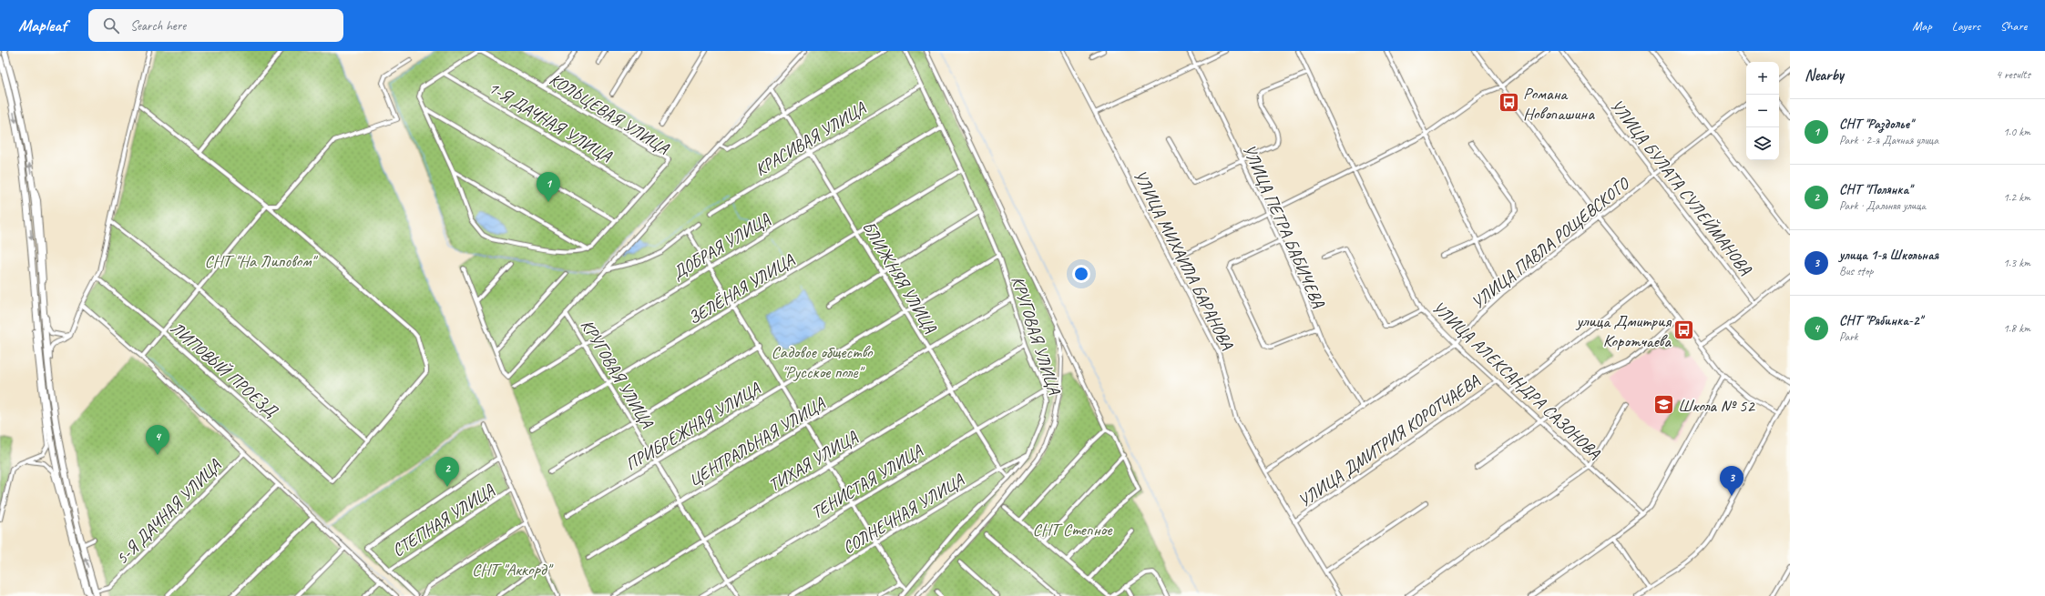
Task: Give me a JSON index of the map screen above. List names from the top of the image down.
{
  "streets": {
    "street": [
      "КОЛЬЦЕВАЯ УЛИЦА",
      "1-Я ДАЧНАЯ УЛИЦА",
      "КРАСИВАЯ УЛИЦА",
      "УЛИЦА БУЛАТА СУЛЕЙМАНОВА",
      "УЛИЦА ПЕТРА БАБИЧЕВА",
      "УЛИЦА ПАВЛА РОЩЕВСКОГО",
      "ДОБРАЯ УЛИЦА",
      "УЛИЦА МИХАИЛА БАРАНОВА",
      "БЛИЖНЯЯ УЛИЦА",
      "ЗЕЛЁНАЯ УЛИЦА",
      "КРУГОВАЯ УЛИЦА",
      "ЛИПОВЫЙ ПРОЕЗД",
      "УЛИЦА АЛЕКСАНДРА САЗОНОВА",
      "ПРИБРЕЖНАЯ УЛИЦА",
      "УЛИЦА ДМИТРИЯ КОРОТЧАЕВА",
      "ЦЕНТРАЛЬНАЯ УЛИЦА",
      "ТИХАЯ УЛИЦА",
      "ТЕНИСТАЯ УЛИЦА",
      "5-Я ДАЧНАЯ УЛИЦА",
      "СОЛНЕЧНАЯ УЛИЦА",
      "СТЕПНАЯ УЛИЦА"
    ]
  },
  "crossings": [
    ["КОЛЬЦЕВАЯ УЛИЦА", "1-Я ДАЧНАЯ УЛИЦА"],
    ["КРАСИВАЯ УЛИЦА", "БЛИЖНЯЯ УЛИЦА"],
    ["КРАСИВАЯ УЛИЦА", "КРУГОВАЯ УЛИЦА"],
    ["УЛИЦА БУЛАТА СУЛЕЙМАНОВА", "УЛИЦА ПАВЛА РОЩЕВСКОГО"],
    ["УЛИЦА ПЕТРА БАБИЧЕВА", "УЛИЦА ПАВЛА РОЩЕВСКОГО"],
    ["УЛИЦА ПАВЛА РОЩЕВСКОГО", "УЛИЦА МИХАИЛА БАРАНОВА"],
    ["УЛИЦА ПАВЛА РОЩЕВСКОГО", "УЛИЦА АЛЕКСАНДРА САЗОНОВА"],
    ["ДОБРАЯ УЛИЦА", "БЛИЖНЯЯ УЛИЦА"],
    ["ДОБРАЯ УЛИЦА", "КРУГОВАЯ УЛИЦА"],
    ["УЛИЦА МИХАИЛА БАРАНОВА", "УЛИЦА ДМИТРИЯ КОРОТЧАЕВА"],
    ["БЛИЖНЯЯ УЛИЦА", "ЗЕЛЁНАЯ УЛИЦА"],
    ["БЛИЖНЯЯ УЛИЦА", "КРУГОВАЯ УЛИЦА"],
    ["БЛИЖНЯЯ УЛИЦА", "ПРИБРЕЖНАЯ УЛИЦА"],
    ["БЛИЖНЯЯ УЛИЦА", "ЦЕНТРАЛЬНАЯ УЛИЦА"],
    ["БЛИЖНЯЯ УЛИЦА", "ТИХАЯ УЛИЦА"],
    ["БЛИЖНЯЯ УЛИЦА", "ТЕНИСТАЯ УЛИЦА"],
    ["БЛИЖНЯЯ УЛИЦА", "СОЛНЕЧНАЯ УЛИЦА"],
    ["ЗЕЛЁНАЯ УЛИЦА", "КРУГОВАЯ УЛИЦА"],
    ["КРУГОВАЯ УЛИЦА", "ПРИБРЕЖНАЯ УЛИЦА"],
    ["КРУГОВАЯ УЛИЦА", "ЦЕНТРАЛЬНАЯ УЛИЦА"],
    ["КРУГОВАЯ УЛИЦА", "ТИХАЯ УЛИЦА"],
    ["КРУГОВАЯ УЛИЦА", "ТЕНИСТАЯ УЛИЦА"],
    ["КРУГОВАЯ УЛИЦА", "СОЛНЕЧНАЯ УЛИЦА"],
    ["УЛИЦА АЛЕКСАНДРА САЗОНОВА", "УЛИЦА ДМИТРИЯ КОРОТЧАЕВА"]
  ],
  "parks": [
    "СНТ \"На Липовом\"",
    "Садовое общество \"Русское поле\"",
    "СНТ Степное",
    "СНТ \"Аккорд\""
  ],
  "places": {
    "bus stop": ["Романа Новопашина", "улица Дмитрия Коротчаева"],
    "school or university": ["Школа № 52"]
  },
  "page": {
    "header": "Mapleaf",
    "search": "Search here",
    "nav": ["Map", "Layers", "Share"],
    "heading": ["Nearby", "4 results"],
    "map_buttons": ["+", "−"],
    "list": [
      {
        "mark": "1",
        "name": "СНТ \"Раздолье\"",
        "note": "Park · 2-я Дачная улица",
        "value": "1.0 km"
      },
      {
        "mark": "2",
        "name": "СНТ \"Полянка\"",
        "note": "Park · Дальняя улица",
        "value": "1.2 km"
      },
      {
        "mark": "3",
        "name": "улица 1-я Школьная",
        "note": "Bus stop",
        "value": "1.3 km"
      },
      {
        "mark": "4",
        "name": "СНТ \"Рябинка-2\"",
        "note": "Park",
        "value": "1.8 km"
      }
    ],
    "pins": [
      "1",
      "4",
      "2",
      "3"
    ]
  }
}
